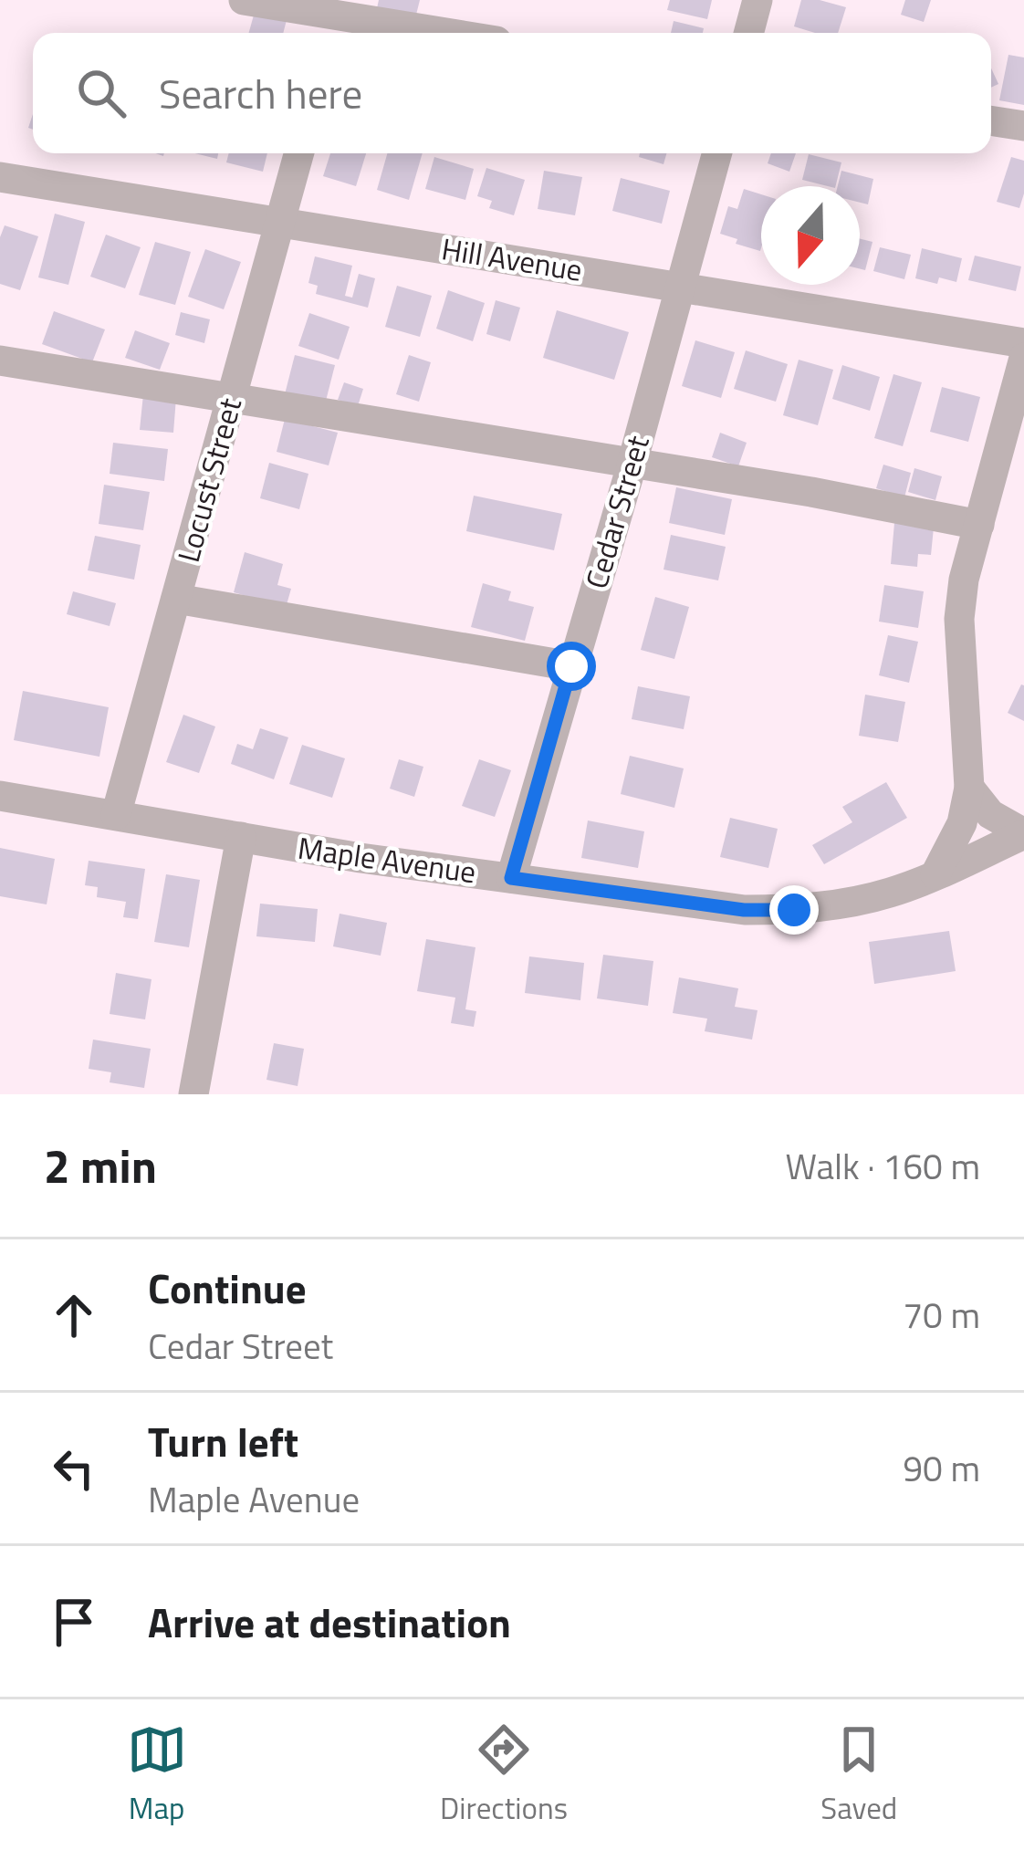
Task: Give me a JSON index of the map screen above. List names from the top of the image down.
{
  "streets": {
    "street": [
      "Hill Avenue",
      "Locust Street",
      "Cedar Street",
      "Maple Avenue"
    ]
  },
  "crossings": [
    ["Hill Avenue", "Locust Street"],
    ["Hill Avenue", "Cedar Street"],
    ["Locust Street", "Maple Avenue"],
    ["Cedar Street", "Maple Avenue"]
  ],
  "north": "bottom",
  "page": {
    "search": "Search here",
    "heading": ["2 min", "Walk · 160 m"],
    "list": [
      ["Continue", "Cedar Street", "70 m"],
      ["Turn left", "Maple Avenue", "90 m"],
      "Arrive at destination"
    ],
    "nav": ["Map", "Directions", "Saved"]
  }
}
